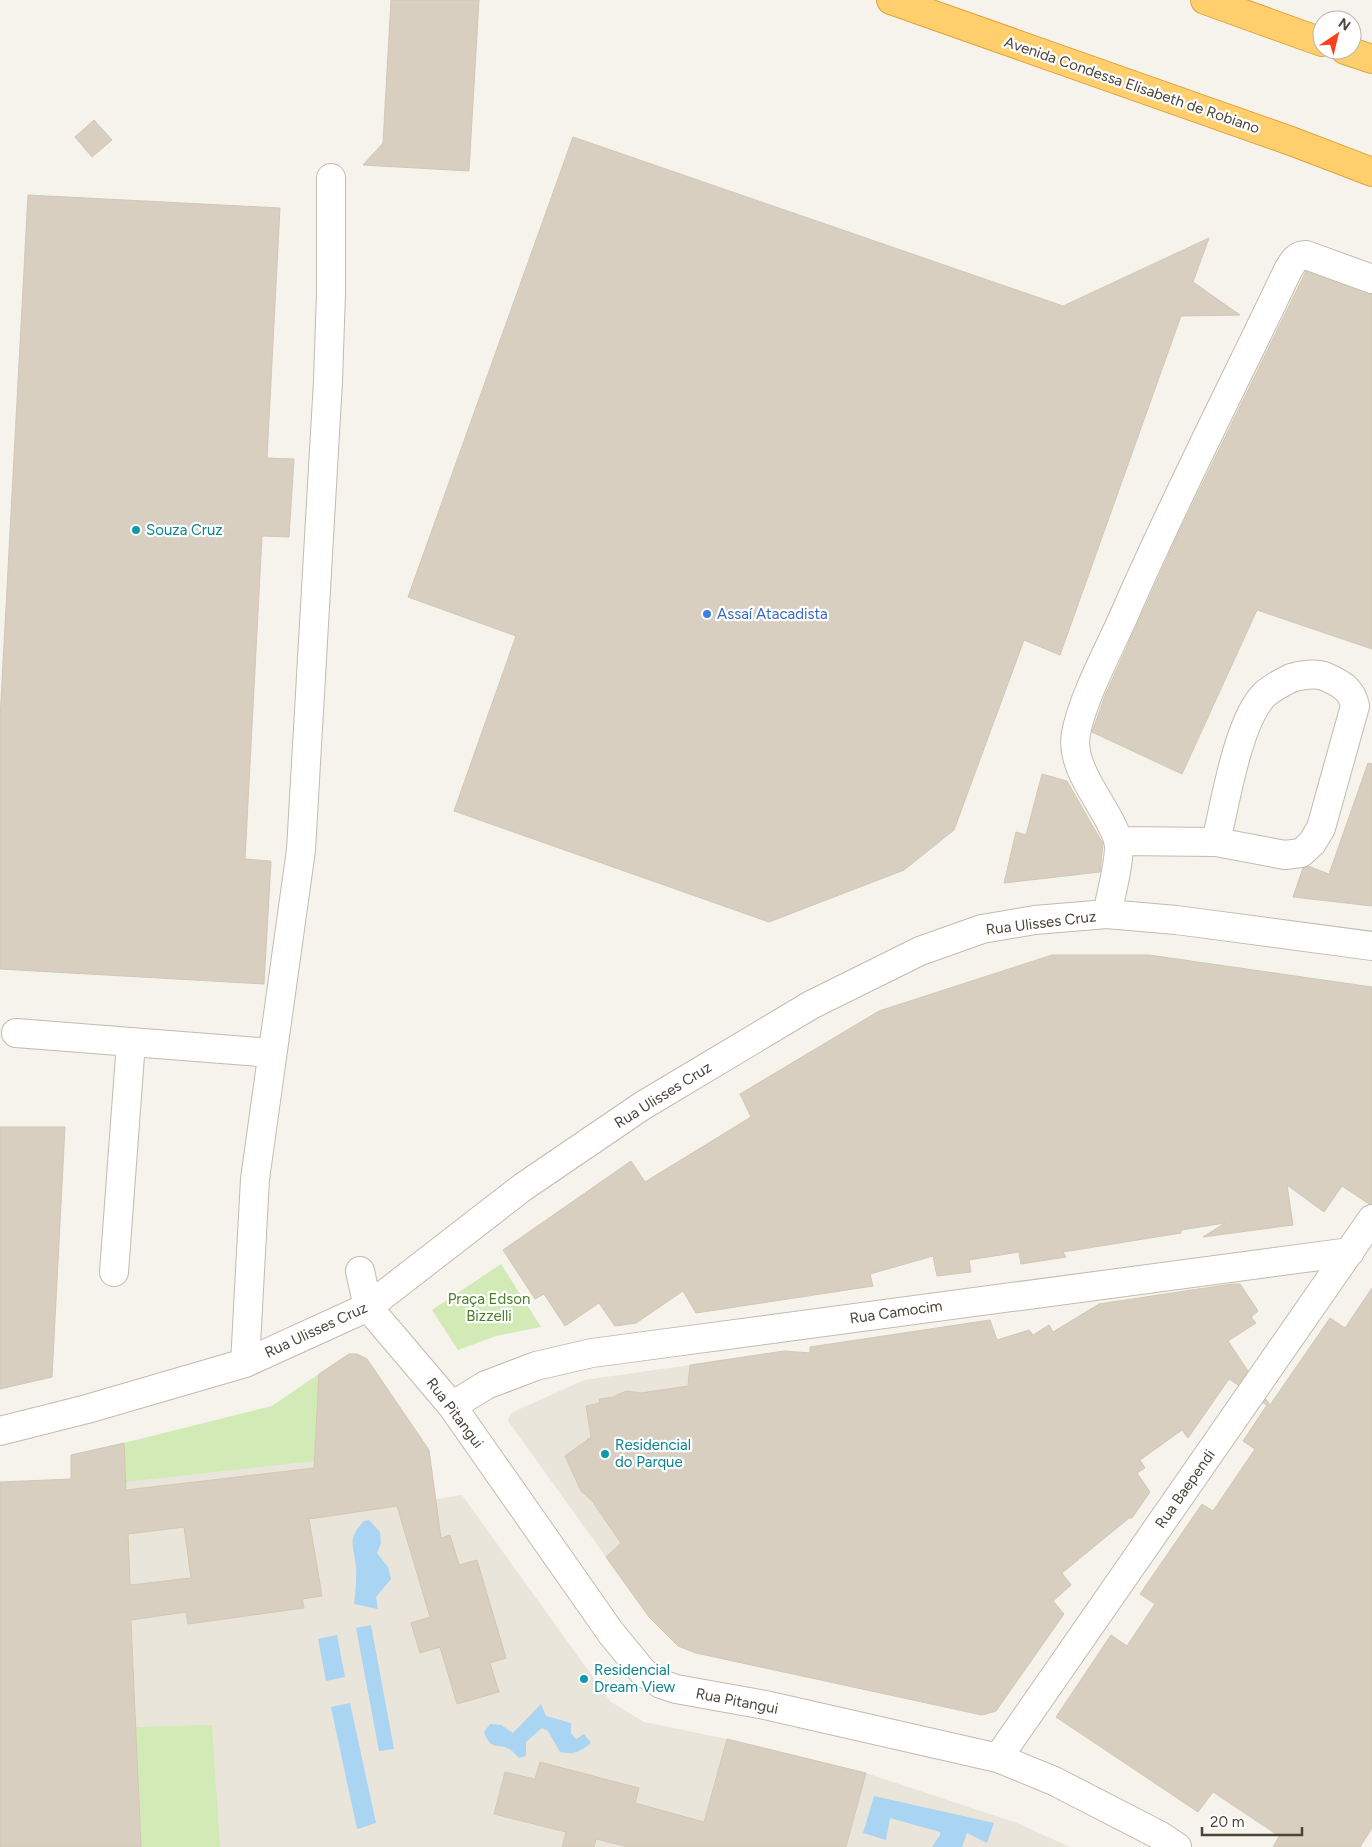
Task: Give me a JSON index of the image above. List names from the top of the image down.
{
  "streets": {
    "highway": ["Avenida Condessa Elisabeth de Robiano"],
    "street": [
      "Rua Ulisses Cruz",
      "Rua Camocim",
      "Rua Pitangui",
      "Rua Baependi"
    ]
  },
  "crossings": [
    ["Rua Ulisses Cruz", "Rua Pitangui"],
    ["Rua Camocim", "Rua Pitangui"],
    ["Rua Camocim", "Rua Baependi"],
    ["Rua Pitangui", "Rua Baependi"]
  ],
  "parks": ["Praça Edson Bizzelli"],
  "places": [
    "Souza Cruz",
    "Assaí Atacadista",
    "Residencial do Parque",
    "Residencial Dream View"
  ],
  "scale_bar": "20 m",
  "north": "top right"
}
